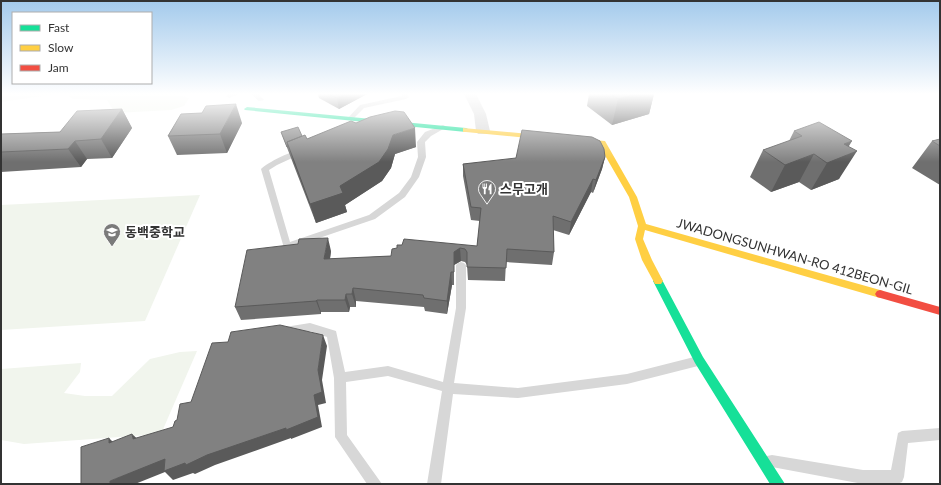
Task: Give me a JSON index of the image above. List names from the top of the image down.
{
  "streets": {
    "street": ["JWADONGSUNHWAN-RO 412BEON-GIL"]
  },
  "places": {
    "restaurant": ["스무고개"],
    "school or university": ["동백중학교"]
  },
  "legend": ["Fast", "Slow", "Jam"]
}
